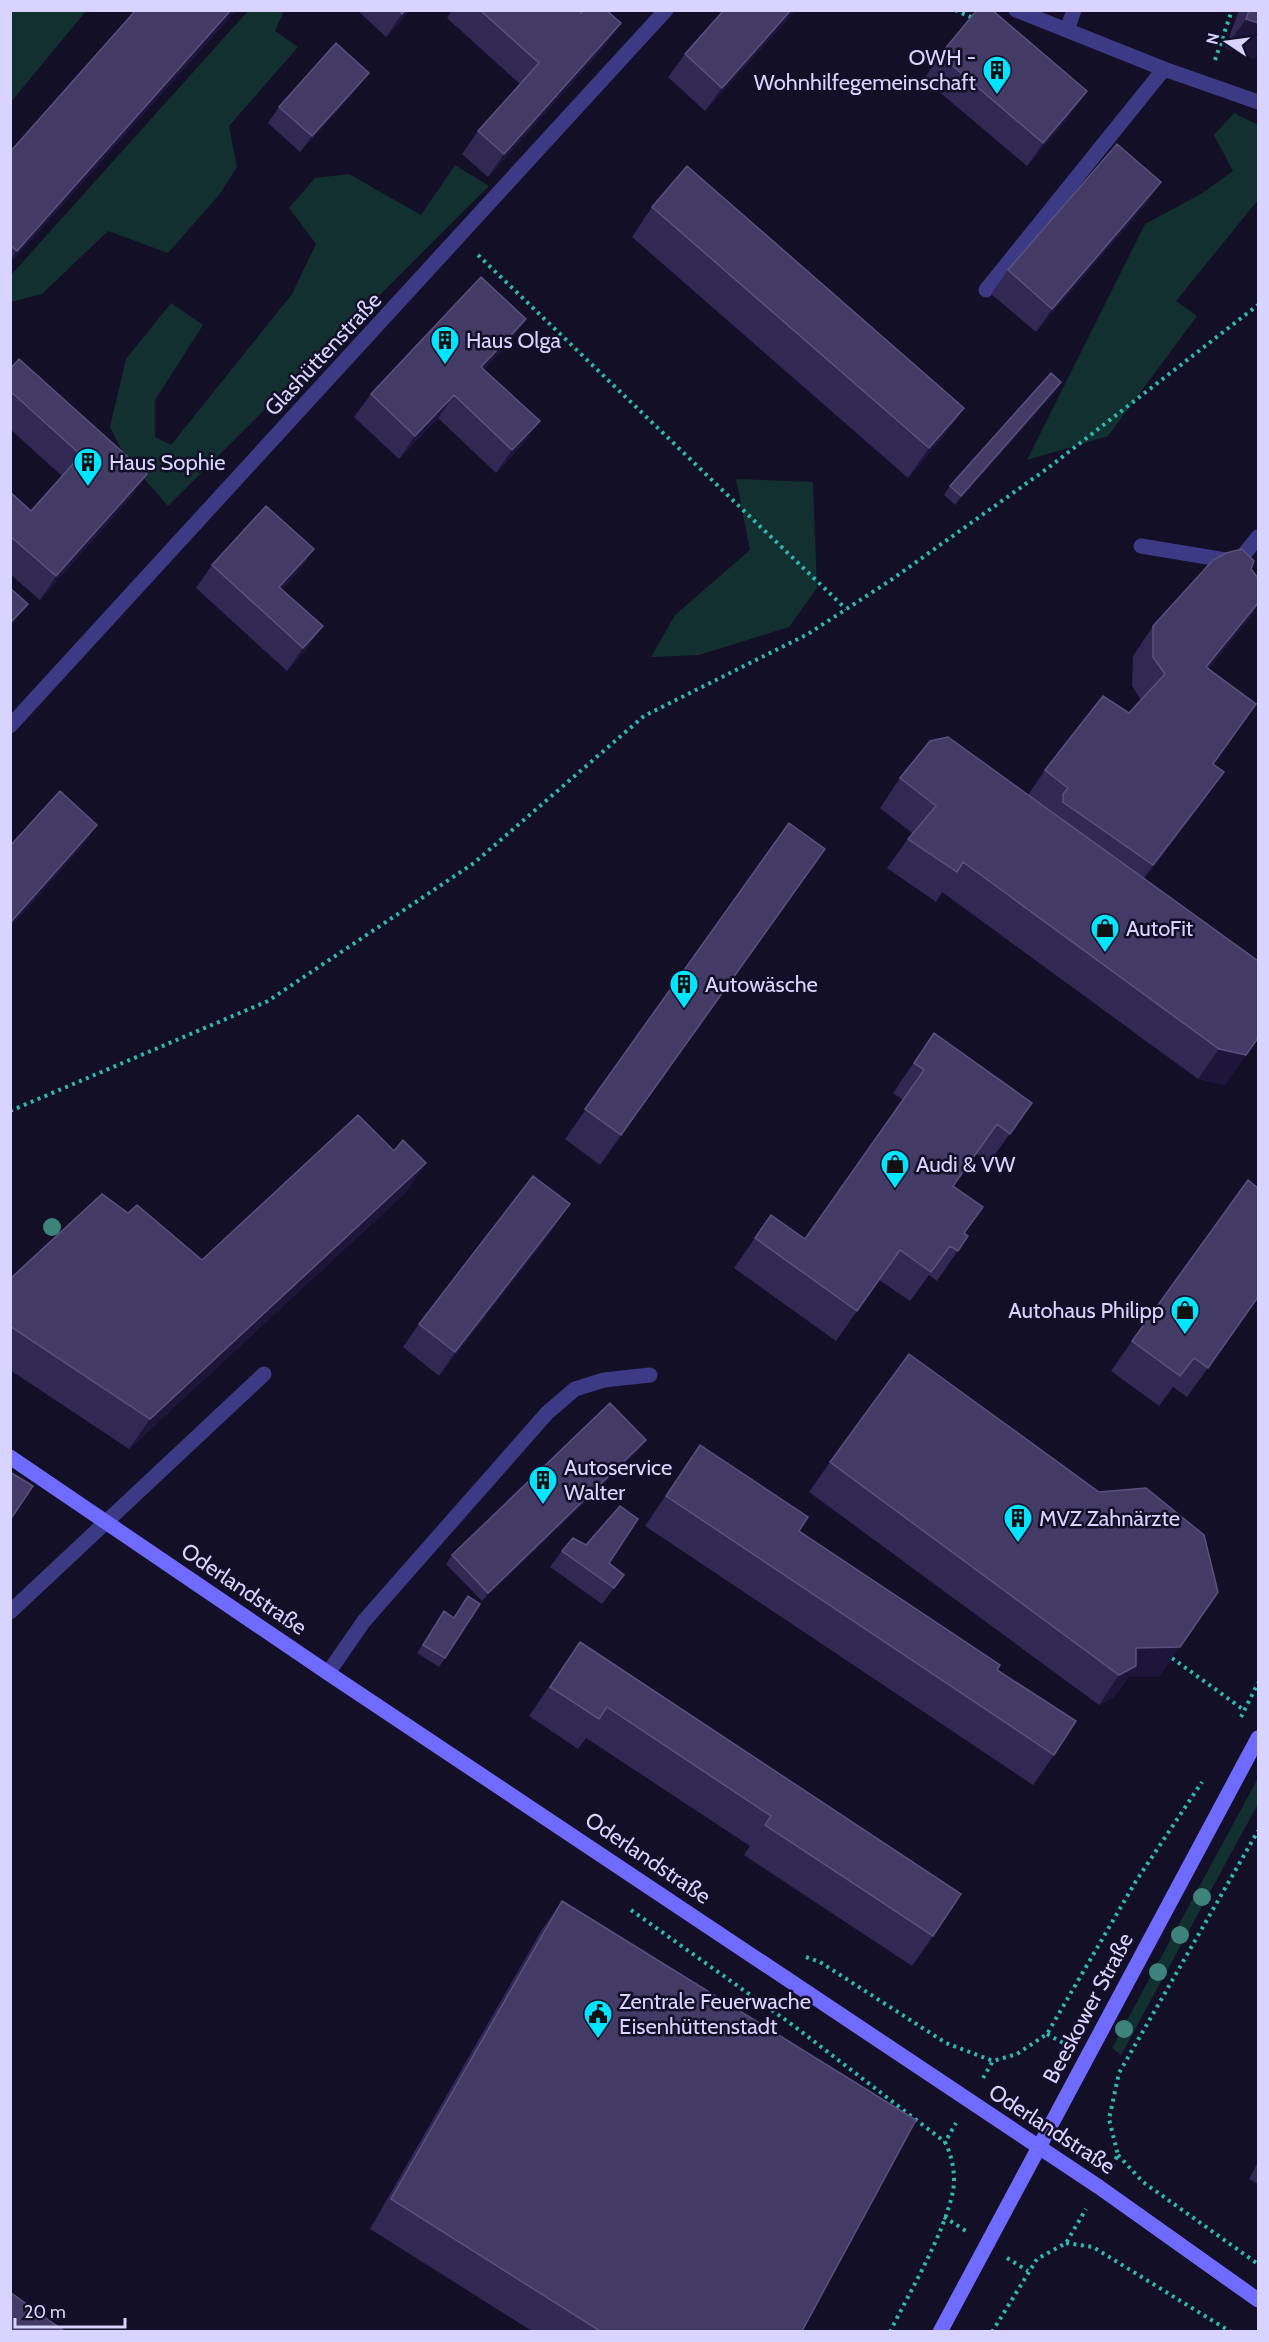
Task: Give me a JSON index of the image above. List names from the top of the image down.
{
  "streets": {
    "street": ["Glashüttenstraße", "Oderlandstraße", "Beeskower Straße"]
  },
  "crossings": [
    ["Oderlandstraße", "Beeskower Straße"]
  ],
  "places": {
    "building": [
      "OWH - Wohnhilfegemeinschaft",
      "Haus Olga",
      "Haus Sophie",
      "Autowäsche",
      "Autoservice Walter",
      "MVZ Zahnärzte"
    ],
    "shop": ["AutoFit", "Audi & VW", "Autohaus Philipp"],
    "public building": ["Zentrale Feuerwache Eisenhüttenstadt"]
  },
  "scale_bar": "20 m",
  "north": "left"
}
